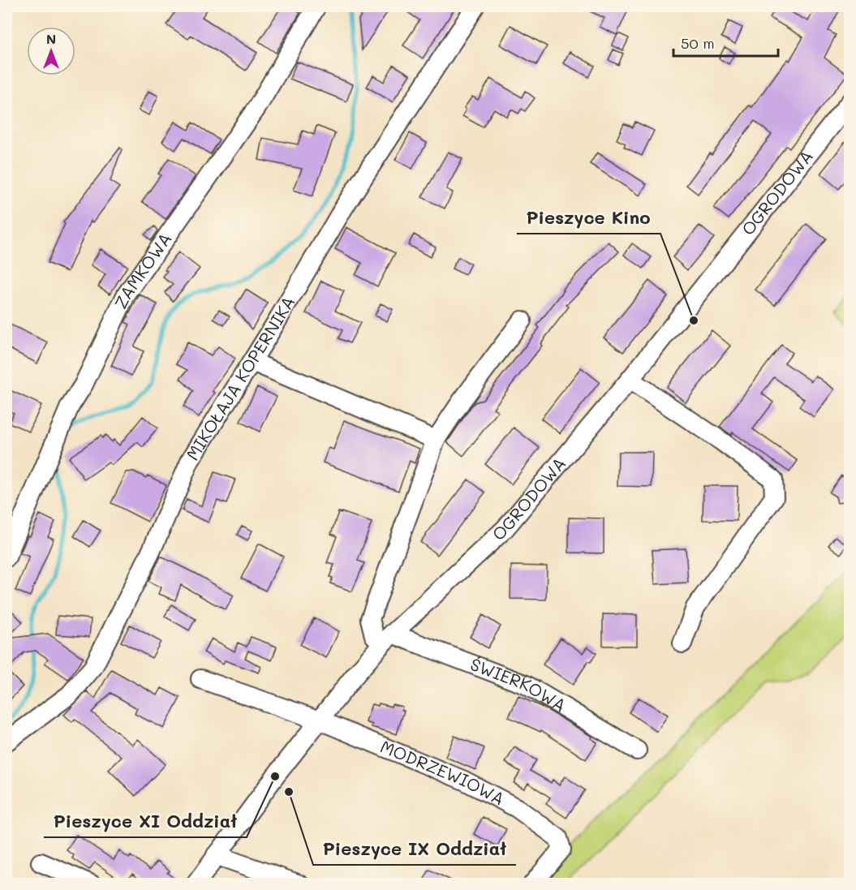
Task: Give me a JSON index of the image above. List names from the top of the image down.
{
  "streets": {
    "street": [
      "OGRODOWA",
      "ZAMKOWA",
      "MIKOŁAJA KOPERNIKA",
      "ŚWIERKOWA",
      "MODRZEWIOWA"
    ]
  },
  "crossings": [
    ["OGRODOWA", "ŚWIERKOWA"],
    ["OGRODOWA", "MODRZEWIOWA"]
  ],
  "places": ["Pieszyce Kino", "Pieszyce XI Oddział", "Pieszyce IX Oddział"],
  "scale_bar": "50 m",
  "north": "top"
}
